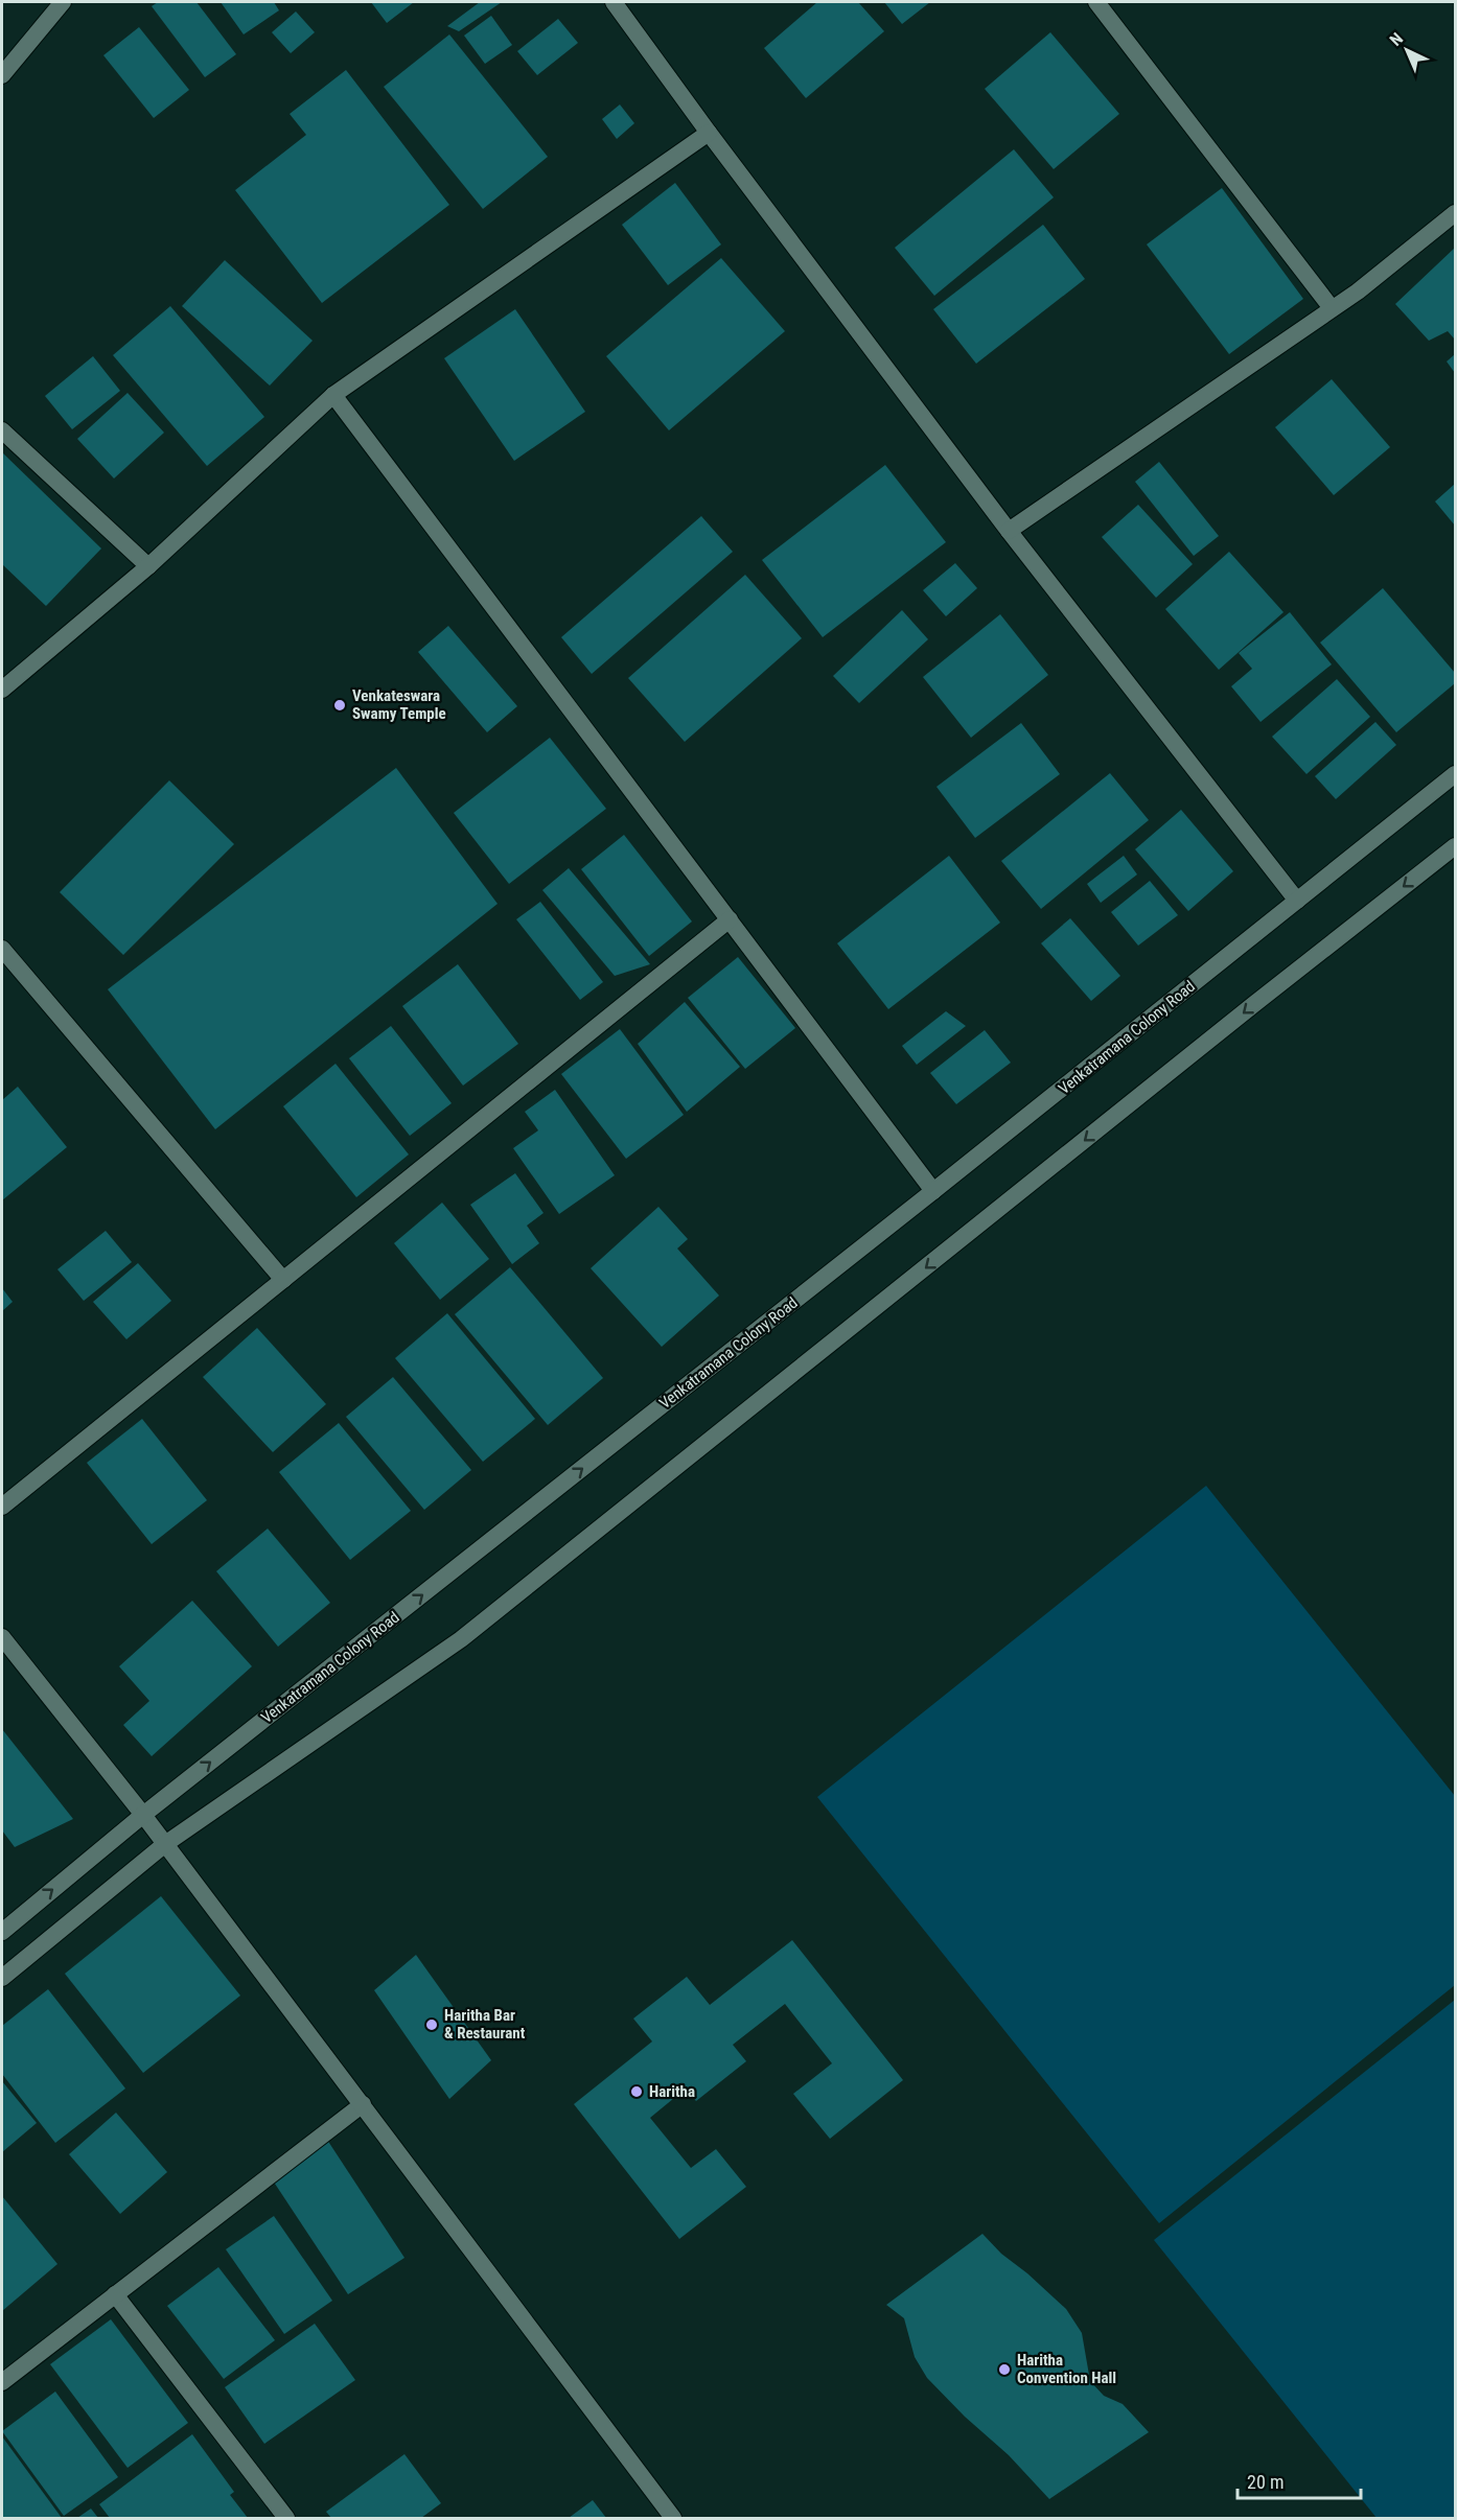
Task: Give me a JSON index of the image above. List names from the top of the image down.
{
  "streets": {
    "street": ["Venkatramana Colony Road"]
  },
  "places": [
    "Venkateswara Swamy Temple",
    "Haritha Bar & Restaurant",
    "Haritha",
    "Haritha Convention Hall"
  ],
  "scale_bar": "20 m",
  "north": "top left"
}
